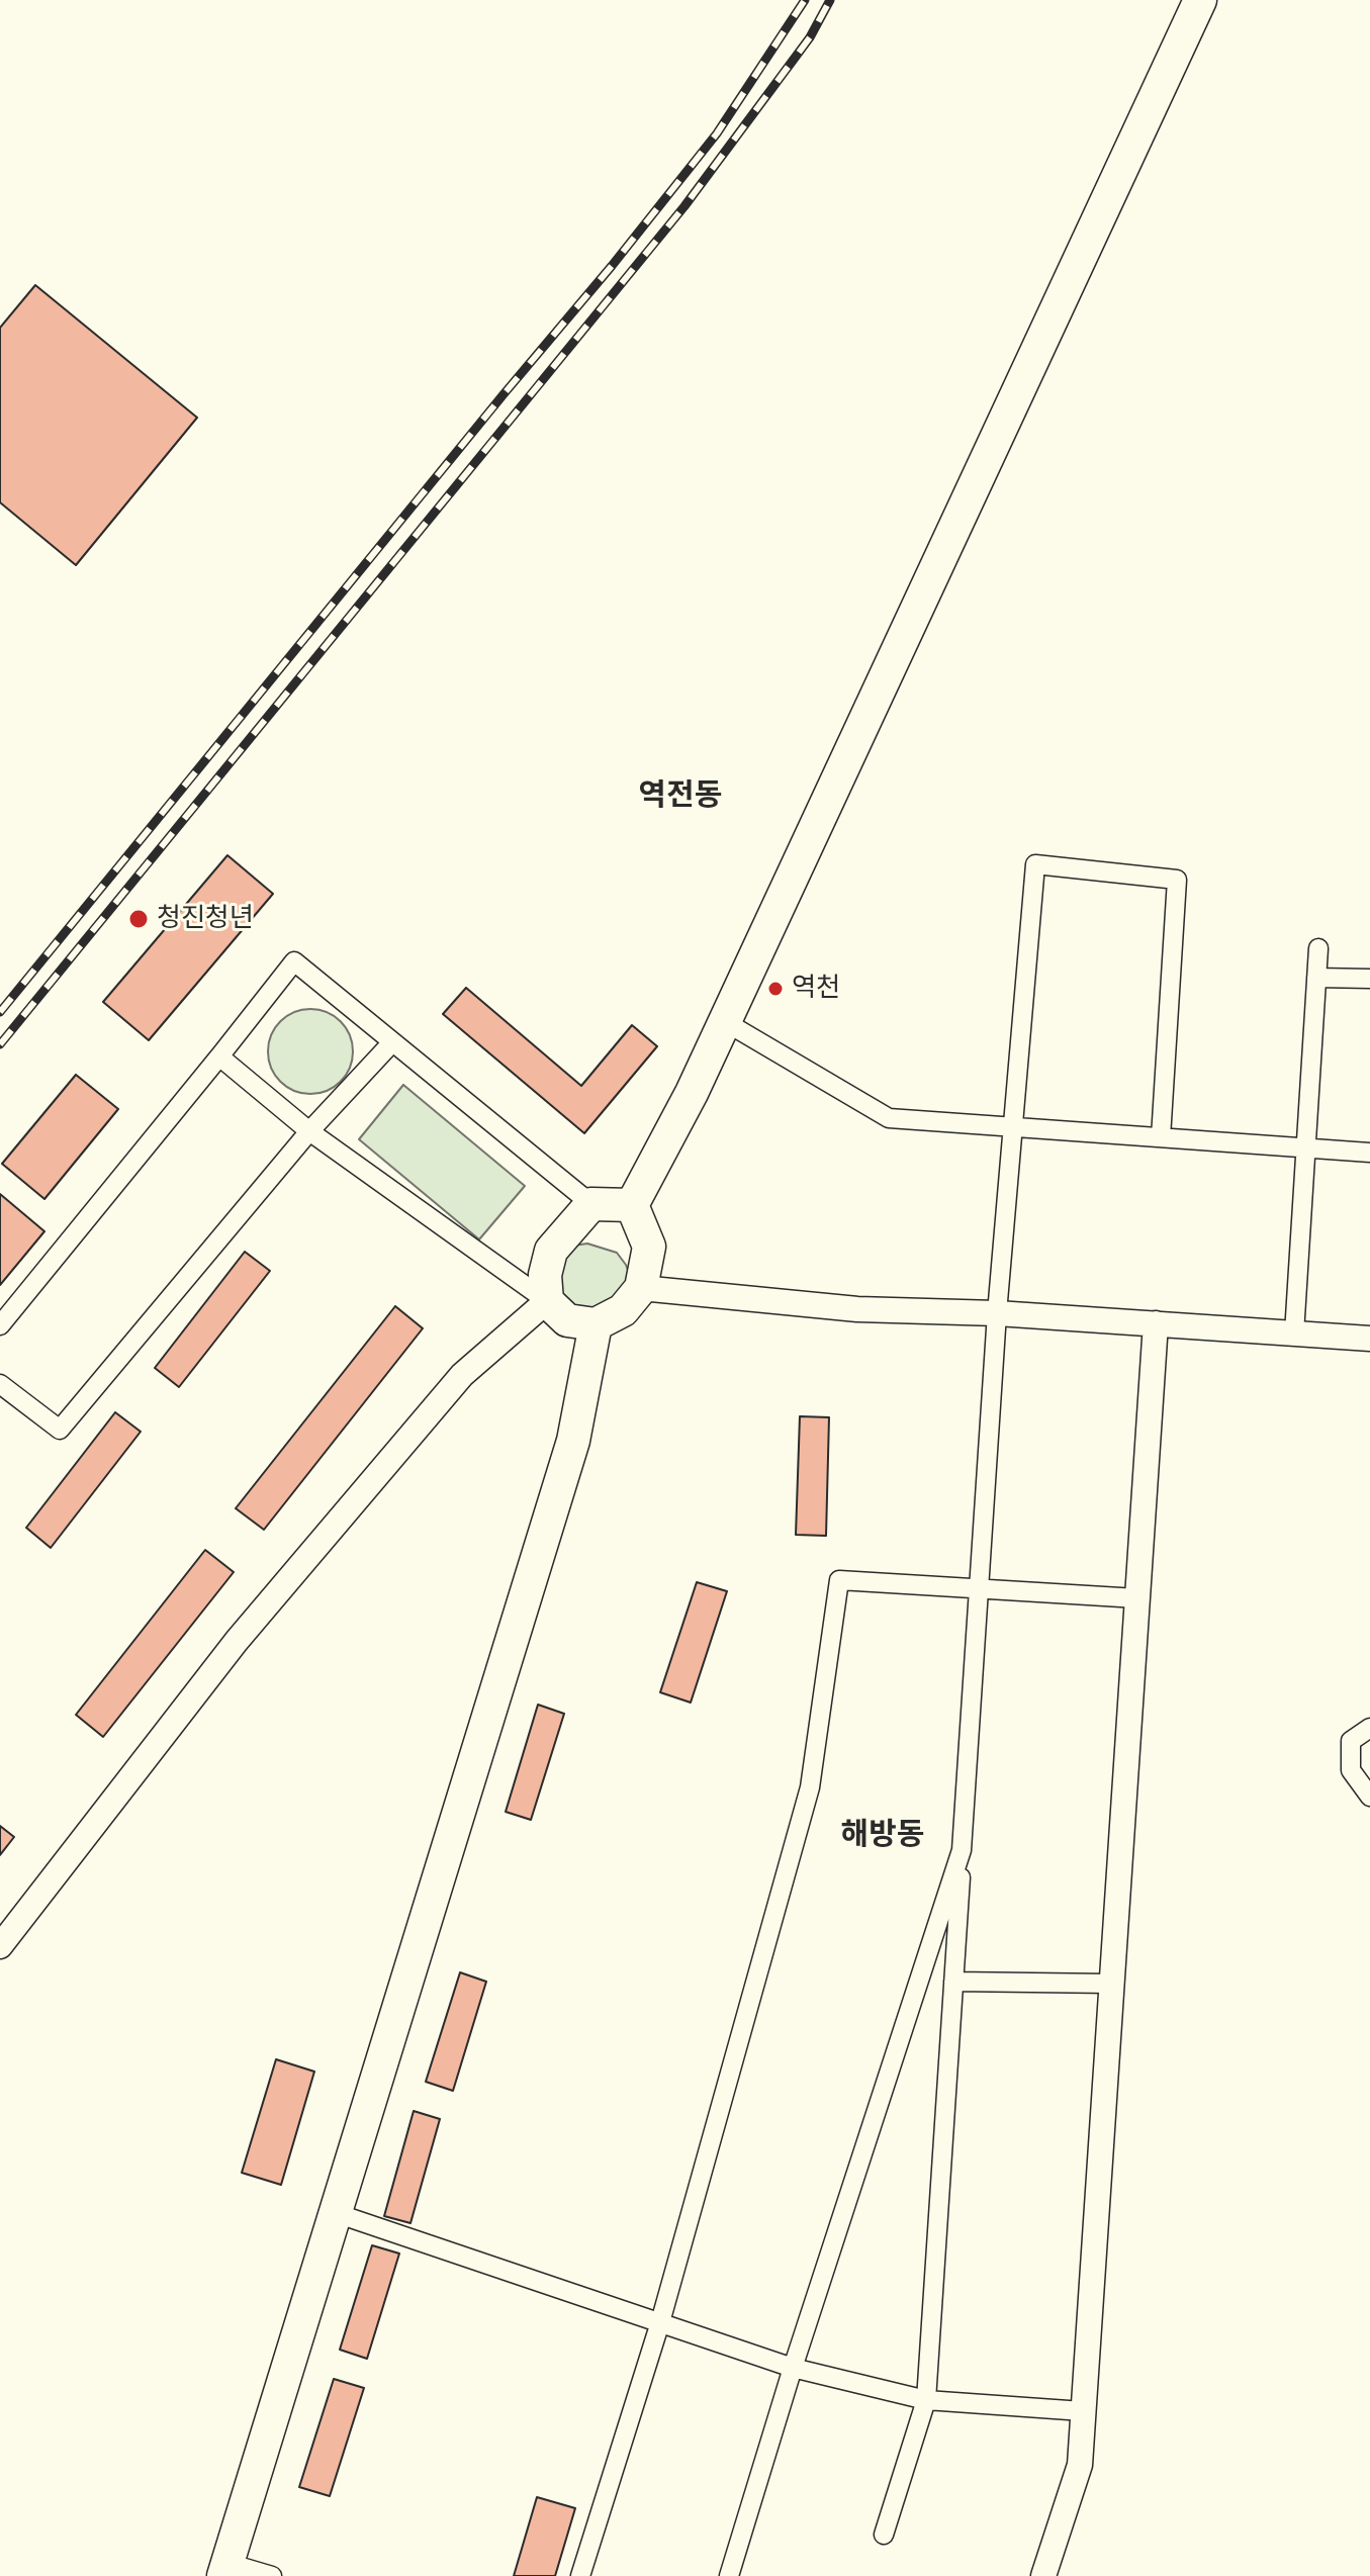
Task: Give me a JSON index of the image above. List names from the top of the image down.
{
  "districts": ["역전동", "해방동"],
  "places": ["청진청년", "역천"]
}
